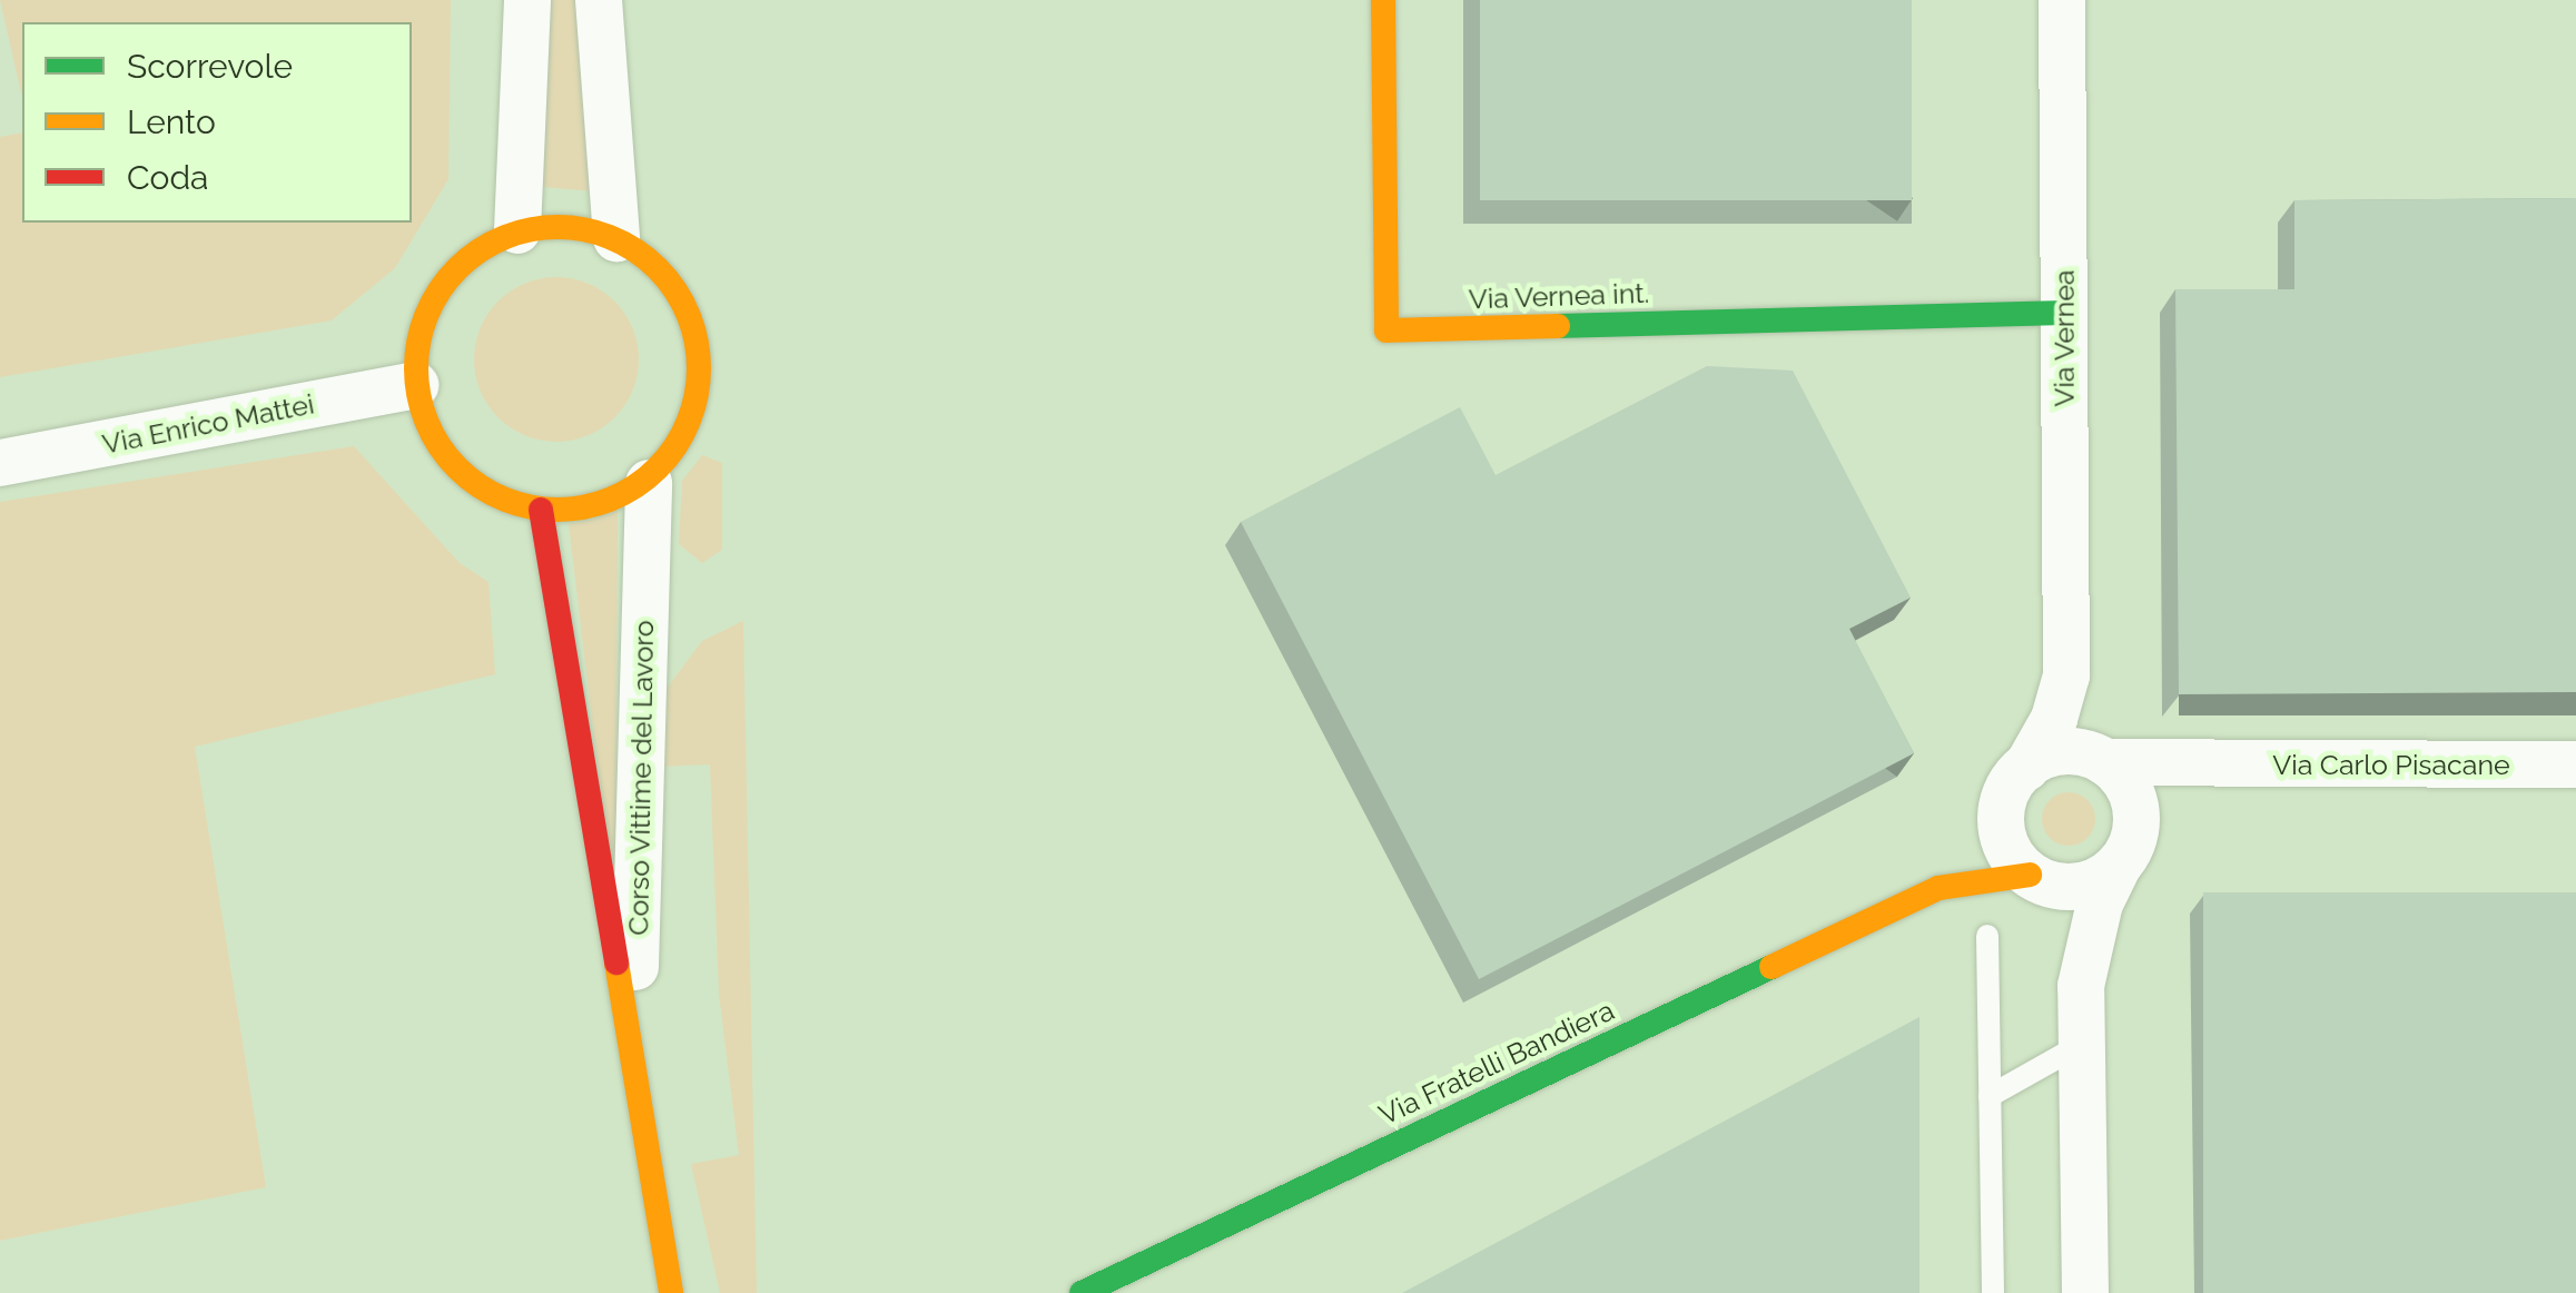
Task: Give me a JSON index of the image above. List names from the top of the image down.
{
  "streets": {
    "street": [
      "Via Vernea int.",
      "Via Vernea",
      "Via Enrico Mattei",
      "Via Carlo Pisacane",
      "Corso Vittime del Lavoro",
      "Via Fratelli Bandiera"
    ]
  },
  "crossings": [
    ["Via Vernea int.", "Via Vernea"],
    ["Via Enrico Mattei", "Corso Vittime del Lavoro"],
    ["Via Carlo Pisacane", "Via Fratelli Bandiera"]
  ],
  "legend": ["Scorrevole", "Lento", "Coda"]
}
